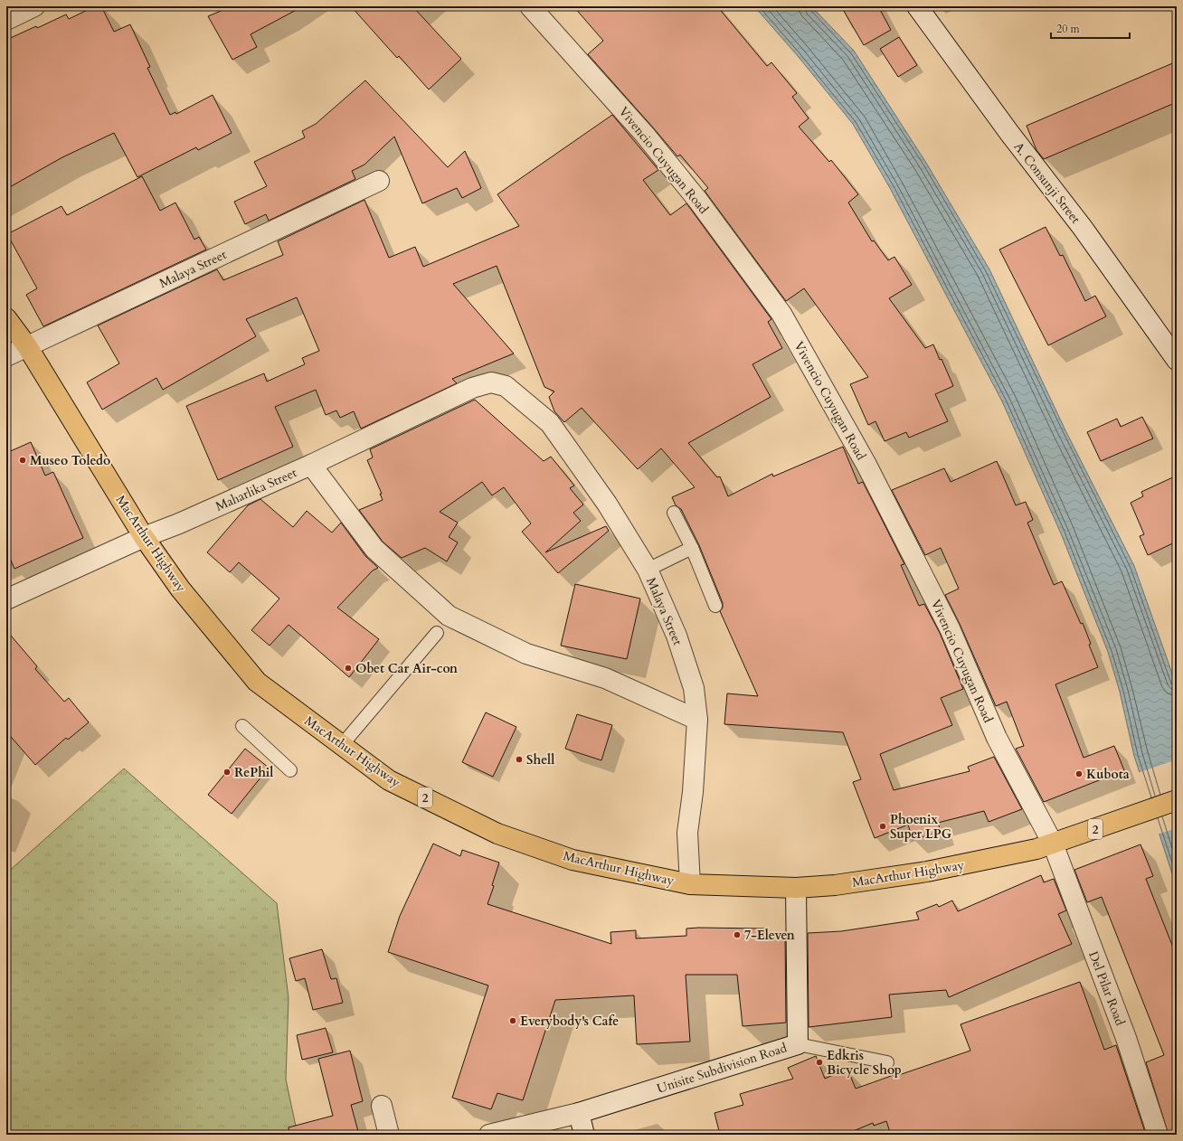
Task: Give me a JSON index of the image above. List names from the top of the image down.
{
  "streets": {
    "highway": ["MacArthur Highway", "2"],
    "street": [
      "Vivencio Cuyugan Road",
      "A. Consunji Street",
      "Malaya Street",
      "Maharlika Street",
      "Del Pilar Road",
      "Unisite Subdivision Road"
    ]
  },
  "crossings": [
    ["Vivencio Cuyugan Road", "MacArthur Highway"],
    ["Vivencio Cuyugan Road", "Del Pilar Road"],
    ["Malaya Street", "Maharlika Street"],
    ["Malaya Street", "MacArthur Highway"],
    ["Maharlika Street", "MacArthur Highway"],
    ["MacArthur Highway", "Del Pilar Road"],
    ["MacArthur Highway", "Unisite Subdivision Road"]
  ],
  "places": [
    "Museo Toledo",
    "Obet Car Air-con",
    "Shell",
    "RePhil",
    "Kubota",
    "Phoenix Super LPG",
    "7-Eleven",
    "Everybody's Cafe",
    "Edkris Bicycle Shop"
  ],
  "scale_bar": "20 m"
}
